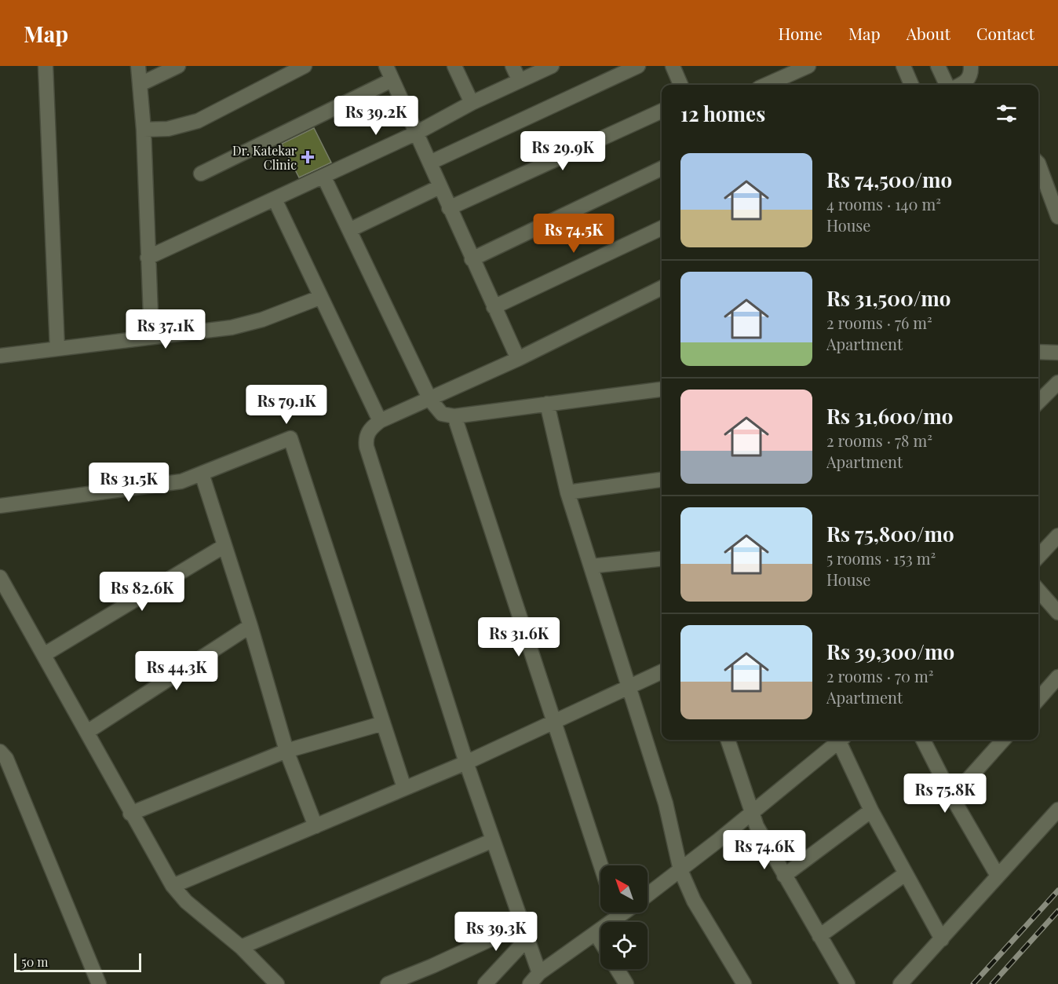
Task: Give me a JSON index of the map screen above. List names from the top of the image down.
{
  "places": {
    "health": ["Dr. Katekar Clinic"]
  },
  "scale_bar": "50 m",
  "north": "top left",
  "page": {
    "header": "Map",
    "nav": [
      "Home",
      "Map",
      "About",
      "Contact"
    ],
    "heading": "12 homes",
    "price": [
      "Rs 39.2K",
      "Rs 29.9K",
      "Rs 74.5K",
      "Rs 37.1K",
      "Rs 79.1K",
      "Rs 31.5K",
      "Rs 82.6K",
      "Rs 31.6K",
      "Rs 44.3K",
      "Rs 75.8K",
      "Rs 74.6K",
      "Rs 39.3K"
    ],
    "list": [
      {
        "name": "Rs 74,500/mo",
        "note": "4 rooms · 140 m² · House"
      },
      {
        "name": "Rs 31,500/mo",
        "note": "2 rooms · 76 m² · Apartment"
      },
      {
        "name": "Rs 31,600/mo",
        "note": "2 rooms · 78 m² · Apartment"
      },
      {
        "name": "Rs 75,800/mo",
        "note": "5 rooms · 153 m² · House"
      },
      {
        "name": "Rs 39,300/mo",
        "note": "2 rooms · 70 m² · Apartment"
      }
    ],
    "scale": "50 m"
  }
}
